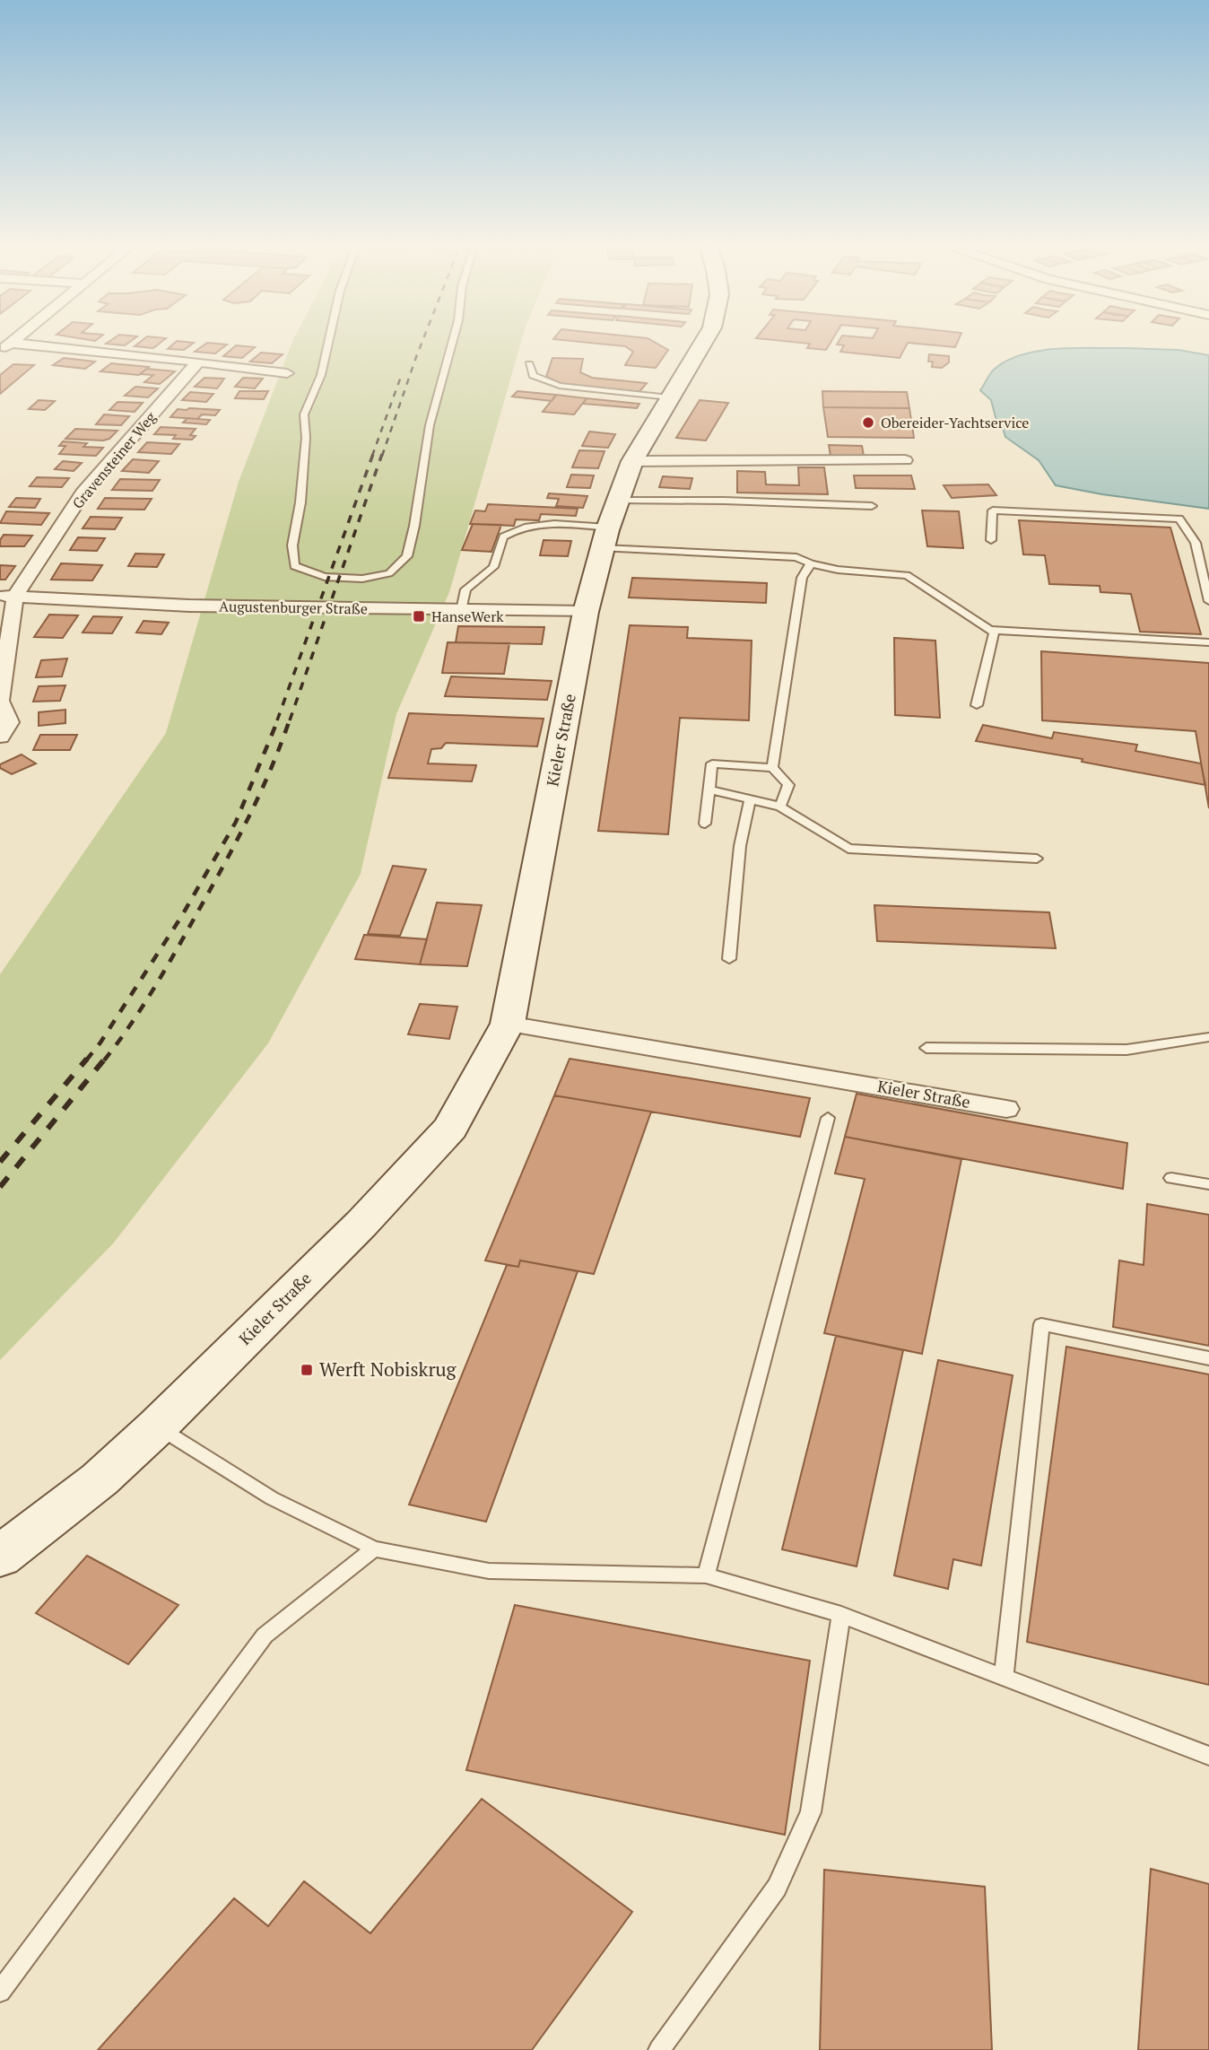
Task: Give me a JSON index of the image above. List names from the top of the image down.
{
  "streets": {
    "main road": ["Kieler Straße"],
    "street": ["Gravensteiner Weg", "Augustenburger Straße"]
  },
  "crossings": [
    ["Gravensteiner Weg", "Augustenburger Straße"],
    ["Augustenburger Straße", "Kieler Straße"]
  ],
  "places": {
    "other": ["Obereider-Yachtservice"],
    "transit": ["HanseWerk", "Werft Nobiskrug"]
  }
}
